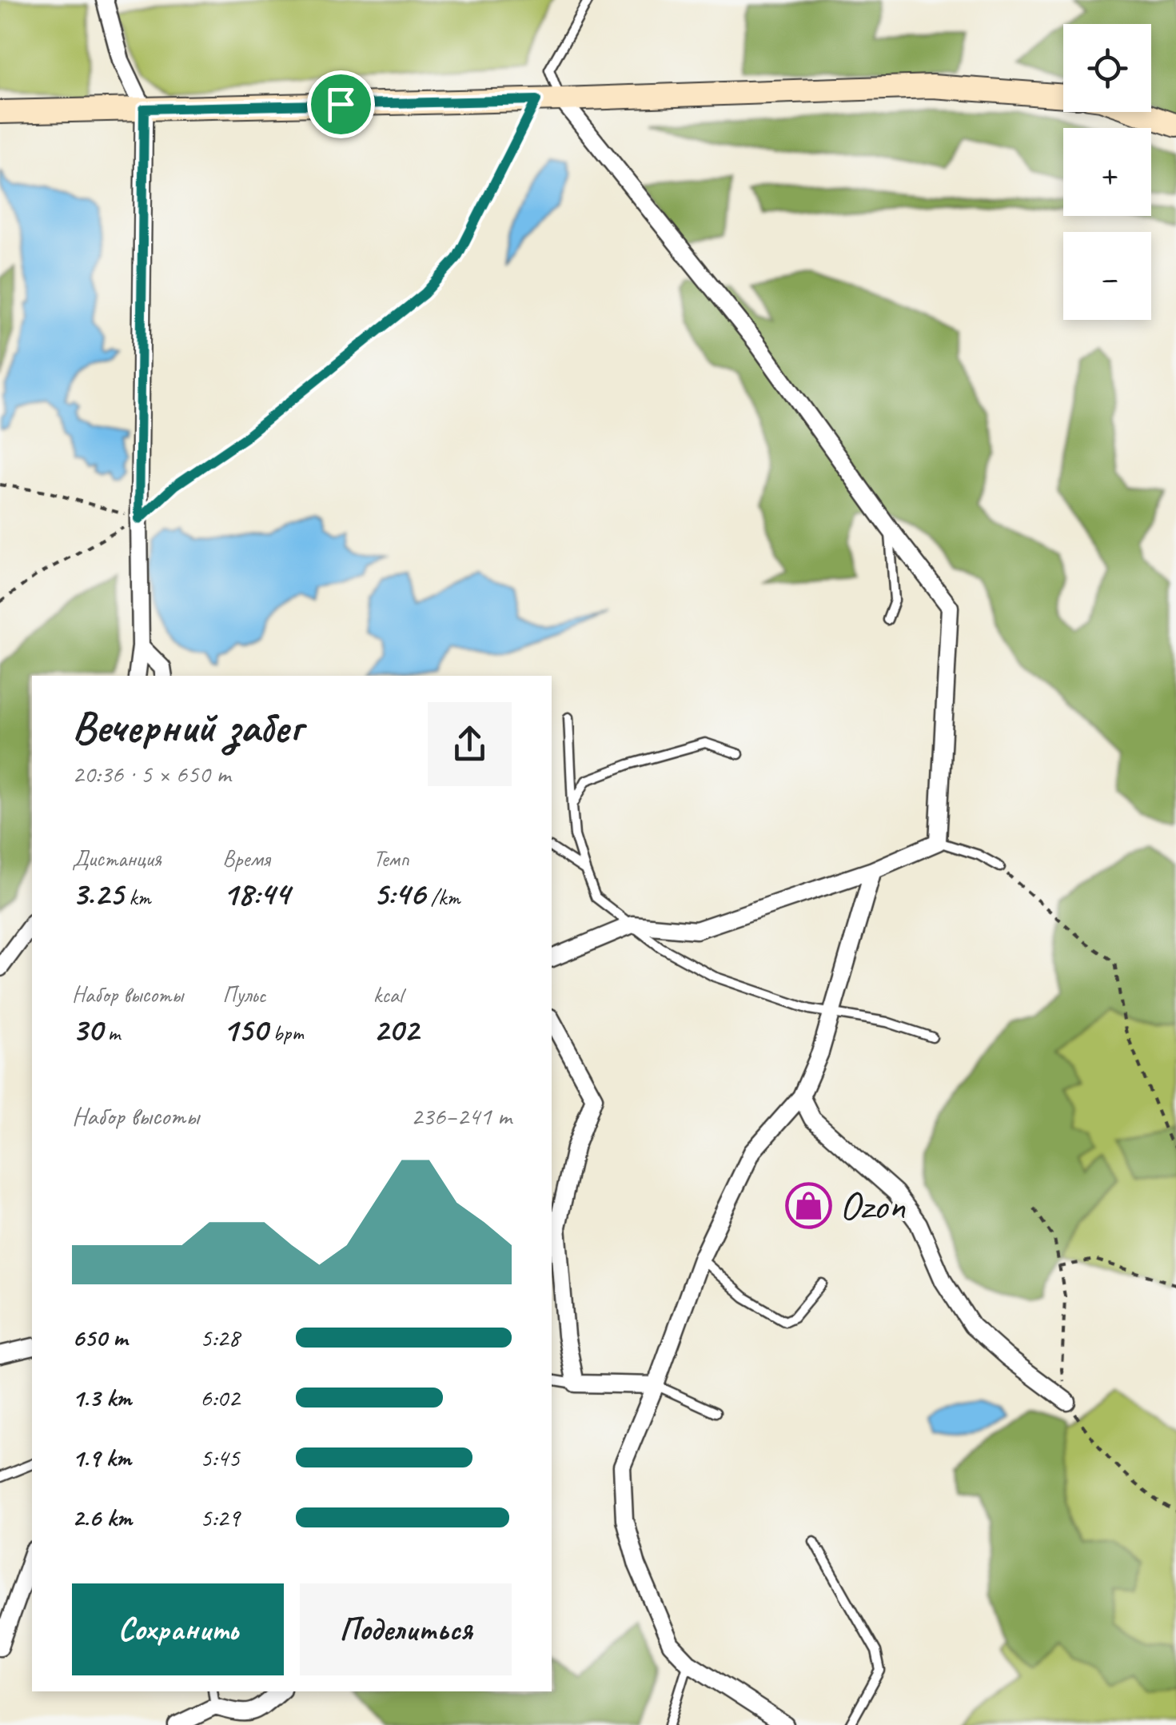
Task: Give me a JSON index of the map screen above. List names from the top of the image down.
{
  "places": {
    "shop": ["Ozon"]
  },
  "page": {
    "map_buttons": ["+", "−"],
    "heading": ["Вечерний забег", "20:36 · 5 × 650 m"],
    "stats": [
      ["Дистанция", "3.25 km"],
      ["Время", "18:44"],
      ["Темп", "5:46 /km"],
      ["Набор высоты", "30 m"],
      ["Пульс", "150 bpm"],
      ["kcal", "202"]
    ],
    "chart": ["Набор высоты", "236–241 m"],
    "list": [
      {
        "name": "650 m",
        "note": "5:28"
      },
      {
        "name": "1.3 km",
        "note": "6:02"
      },
      {
        "name": "1.9 km",
        "note": "5:45"
      },
      {
        "name": "2.6 km",
        "note": "5:29"
      }
    ],
    "buttons": ["Сохранить", "Поделиться"]
  }
}
